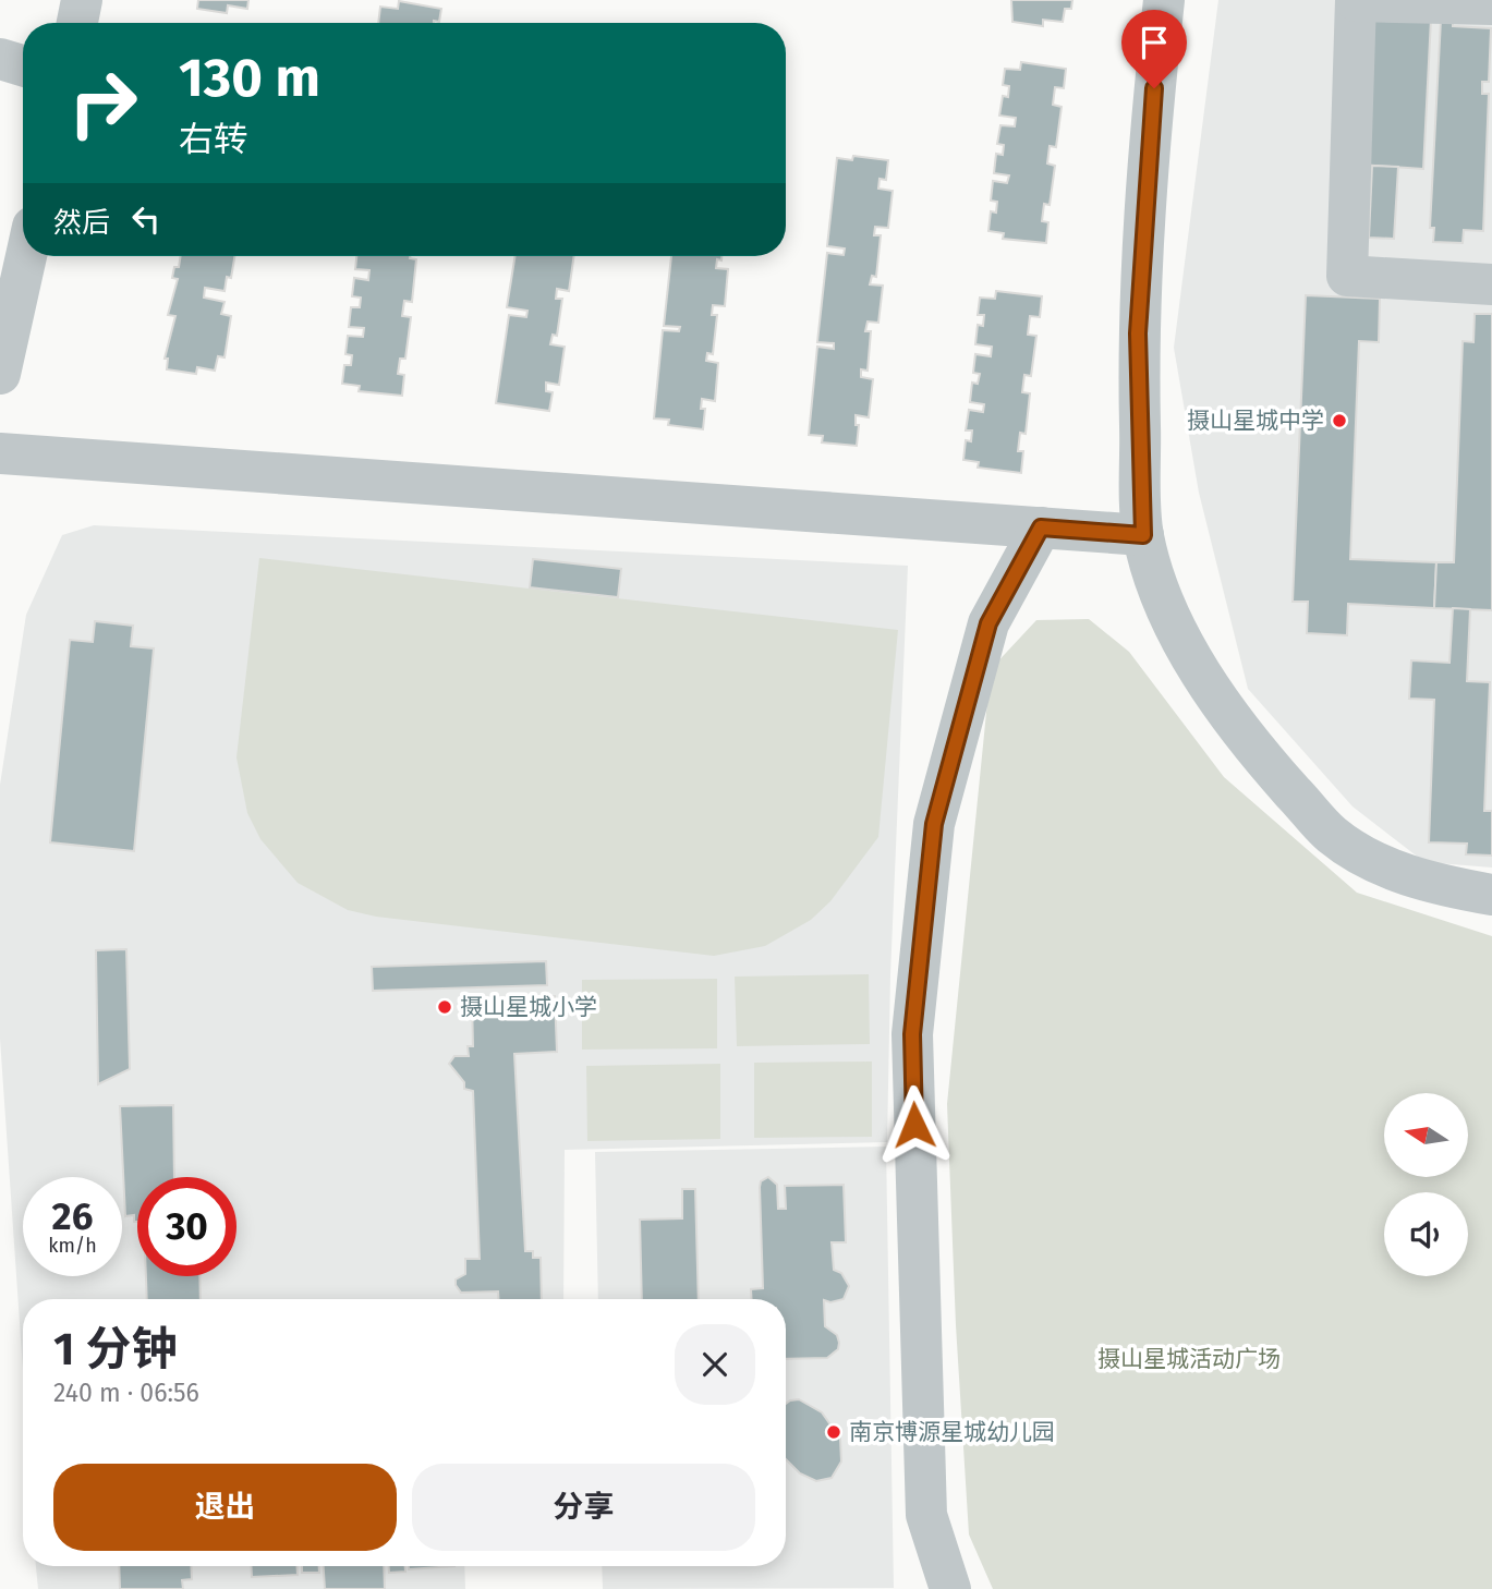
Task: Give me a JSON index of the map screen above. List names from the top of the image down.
{
  "parks": ["摄山星城活动广场"],
  "places": ["摄山星城中学", "摄山星城小学", "南京博源星城幼儿园"],
  "north": "left",
  "page": {
    "turn": ["130 m", "右转"],
    "then": "然后",
    "speed": "26 km/h",
    "limit": "30",
    "heading": ["1 分钟", "240 m · 06:56"],
    "buttons": ["退出", "分享"]
  }
}
